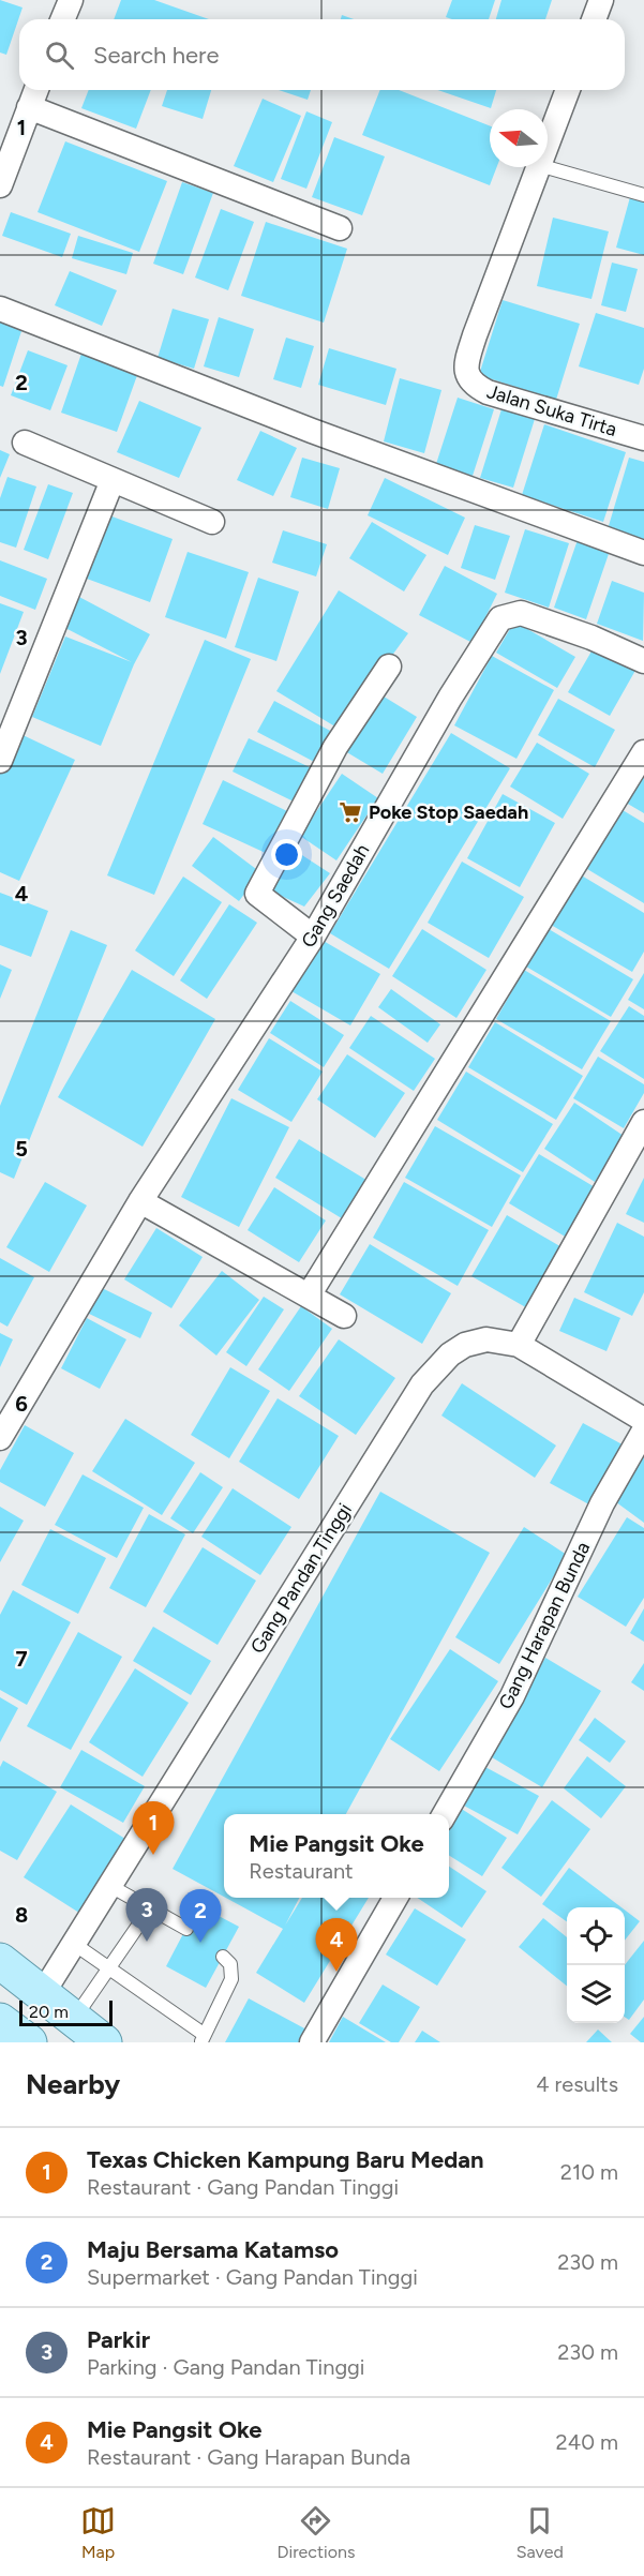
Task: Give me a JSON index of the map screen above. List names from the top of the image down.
{
  "streets": {
    "street": [
      "Jalan Suka Tirta",
      "Gang Saedah",
      "Gang Pandan Tinggi",
      "Gang Harapan Bunda"
    ]
  },
  "places": {
    "supermarket": ["Poke Stop Saedah"]
  },
  "scale_bar": "20 m",
  "north": "left",
  "page": {
    "search": "Search here",
    "pins": [
      "1",
      "3",
      "2",
      "4"
    ],
    "popup": ["Mie Pangsit Oke", "Restaurant"],
    "scale": "20 m",
    "heading": ["Nearby", "4 results"],
    "list": [
      {
        "mark": "1",
        "name": "Texas Chicken Kampung Baru Medan",
        "note": "Restaurant · Gang Pandan Tinggi",
        "value": "210 m"
      },
      {
        "mark": "2",
        "name": "Maju Bersama Katamso",
        "note": "Supermarket · Gang Pandan Tinggi",
        "value": "230 m"
      },
      {
        "mark": "3",
        "name": "Parkir",
        "note": "Parking · Gang Pandan Tinggi",
        "value": "230 m"
      },
      {
        "mark": "4",
        "name": "Mie Pangsit Oke",
        "note": "Restaurant · Gang Harapan Bunda",
        "value": "240 m"
      }
    ],
    "nav": ["Map", "Directions", "Saved"]
  },
  "grid": {
    "rows": [
      "1",
      "2",
      "3",
      "4",
      "5",
      "6",
      "7",
      "8"
    ]
  }
}
